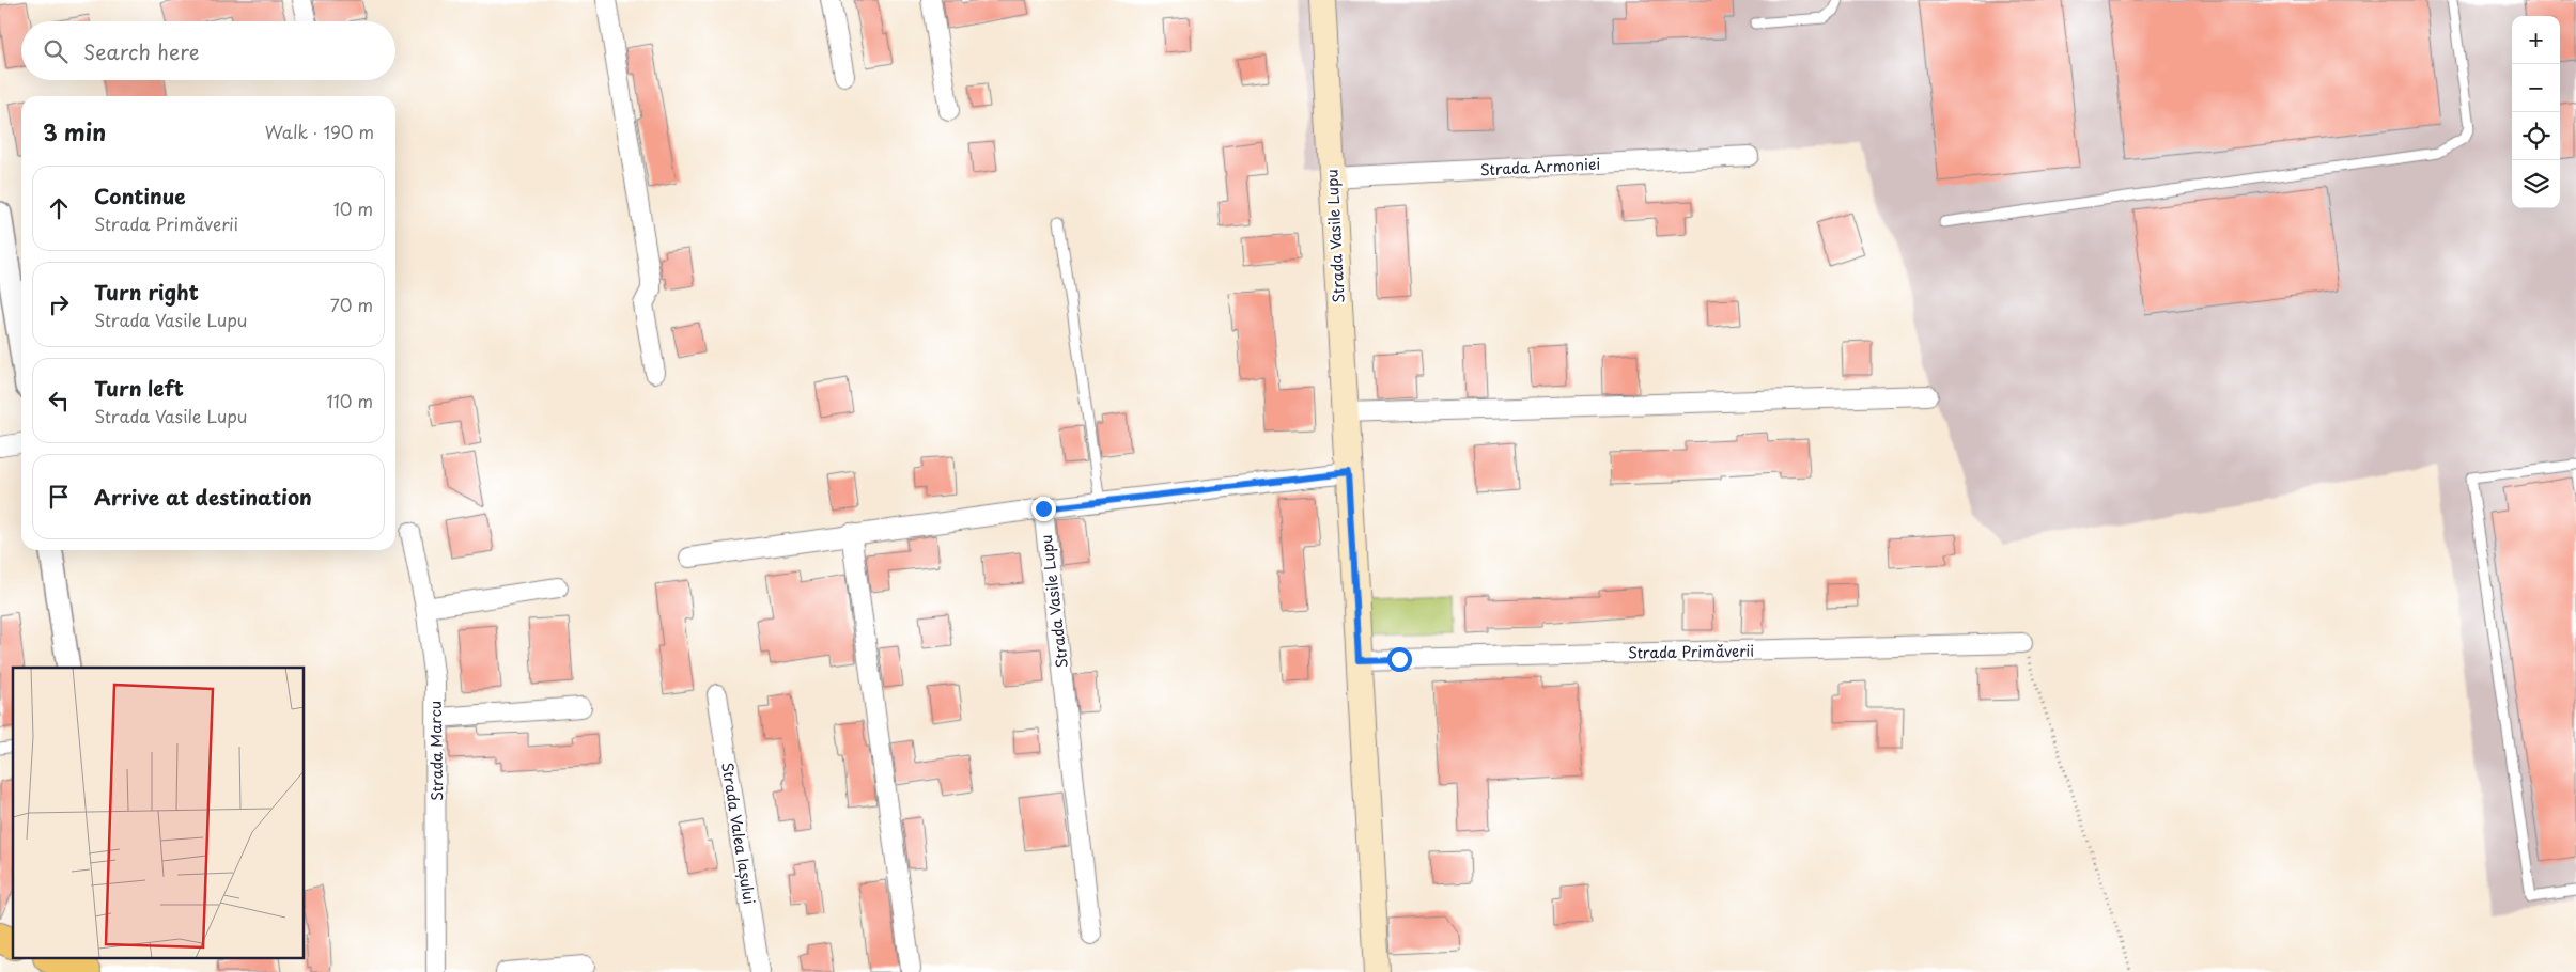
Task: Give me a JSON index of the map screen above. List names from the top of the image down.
{
  "streets": {
    "main road": ["Strada Vasile Lupu"],
    "street": [
      "Strada Armoniei",
      "Strada Primăverii",
      "Strada Marcu",
      "Strada Valea Iașului"
    ]
  },
  "crossings": [
    ["Strada Armoniei", "Strada Vasile Lupu"],
    ["Strada Vasile Lupu", "Strada Primăverii"]
  ],
  "page": {
    "map_buttons": ["+", "−"],
    "search": "Search here",
    "heading": ["3 min", "Walk · 190 m"],
    "list": [
      ["Continue", "Strada Primăverii", "10 m"],
      ["Turn right", "Strada Vasile Lupu", "70 m"],
      ["Turn left", "Strada Vasile Lupu", "110 m"],
      "Arrive at destination"
    ]
  }
}
